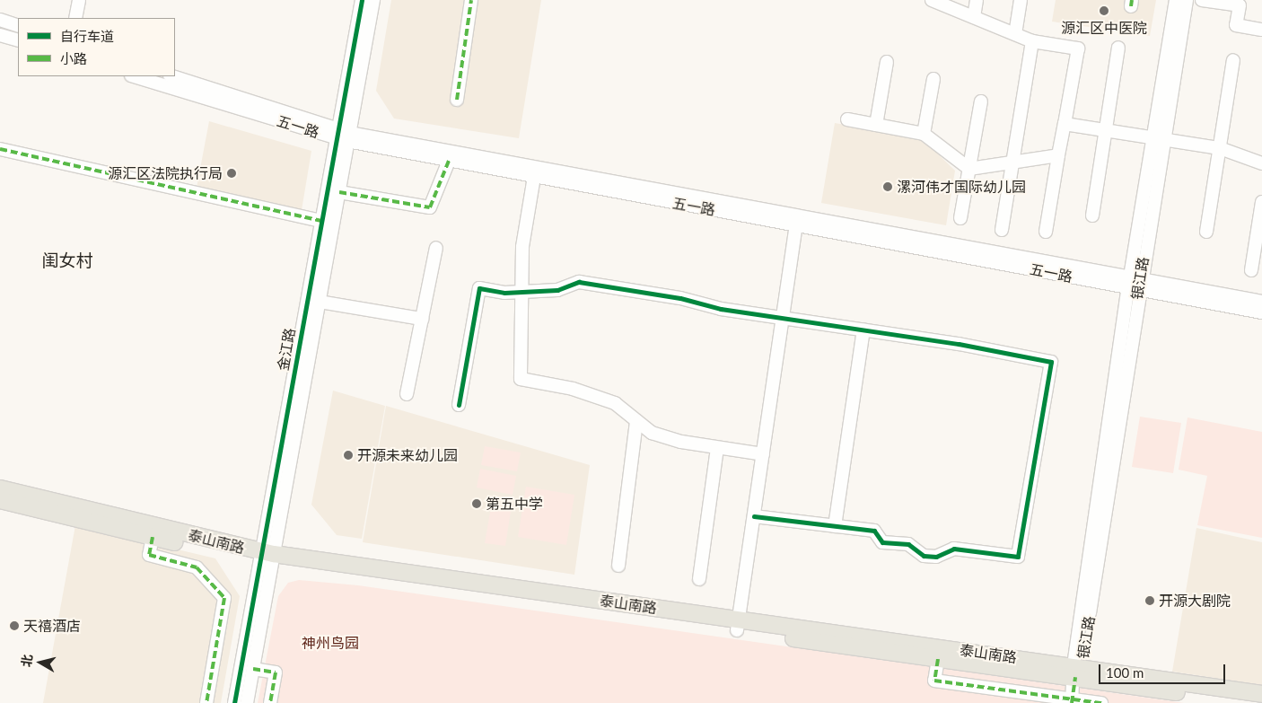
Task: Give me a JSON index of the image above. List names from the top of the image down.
{
  "streets": {
    "main road": ["泰山南路"],
    "street": ["五一路", "银江路", "金江路"]
  },
  "crossings": [
    ["五一路", "银江路"],
    ["五一路", "金江路"],
    ["银江路", "泰山南路"],
    ["金江路", "泰山南路"]
  ],
  "districts": ["闺女村"],
  "parks": ["神州鸟园"],
  "places": [
    "源汇区中医院",
    "源汇区法院执行局",
    "漯河伟才国际幼儿园",
    "开源未来幼儿园",
    "第五中学",
    "开源大剧院",
    "天禧酒店"
  ],
  "legend": ["自行车道", "小路"],
  "scale_bar": "100 m",
  "north": "left"
}
